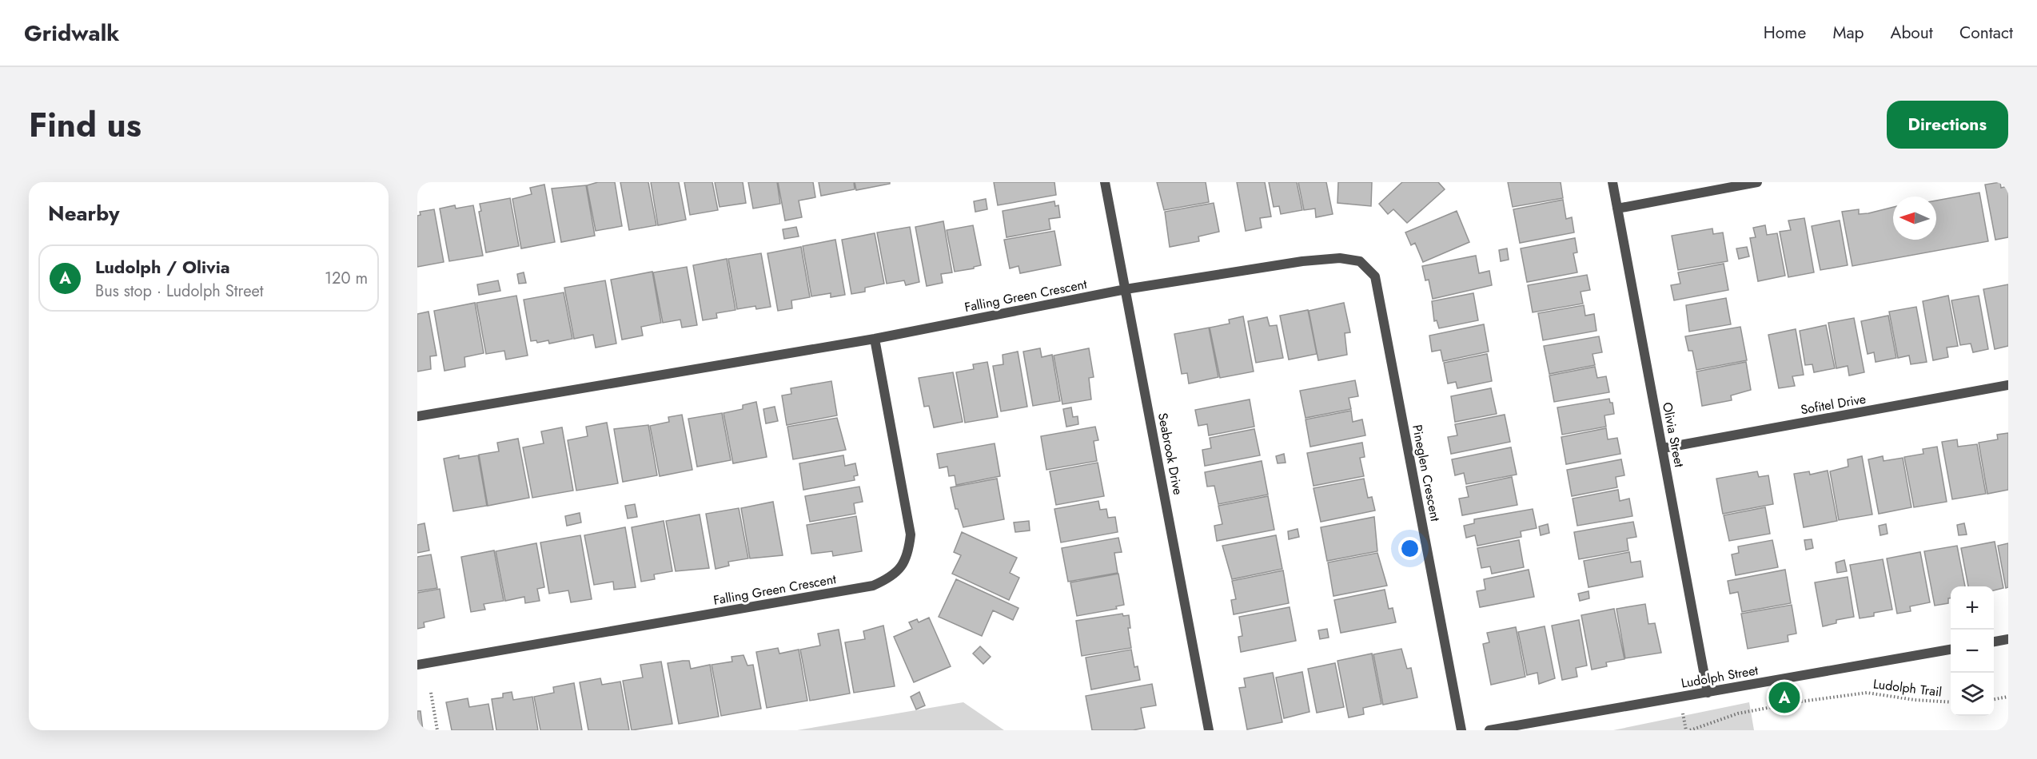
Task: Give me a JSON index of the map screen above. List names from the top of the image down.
{
  "streets": {
    "street": [
      "Falling Green Crescent",
      "Sofitel Drive",
      "Olivia Street",
      "Seabrook Drive",
      "Pineglen Crescent",
      "Ludolph Street"
    ],
    "path": ["Ludolph Trail"]
  },
  "crossings": [
    ["Falling Green Crescent", "Seabrook Drive"],
    ["Falling Green Crescent", "Pineglen Crescent"],
    ["Sofitel Drive", "Olivia Street"],
    ["Olivia Street", "Ludolph Street"],
    ["Seabrook Drive", "Pineglen Crescent"]
  ],
  "north": "left",
  "page": {
    "header": "Gridwalk",
    "nav": [
      "Home",
      "Map",
      "About",
      "Contact"
    ],
    "title": "Find us",
    "buttons": "Directions",
    "heading": "Nearby",
    "list": [
      {
        "mark": "A",
        "name": "Ludolph / Olivia",
        "note": "Bus stop · Ludolph Street",
        "value": "120 m"
      }
    ],
    "map_buttons": ["+", "−"],
    "pins": "A"
  }
}
